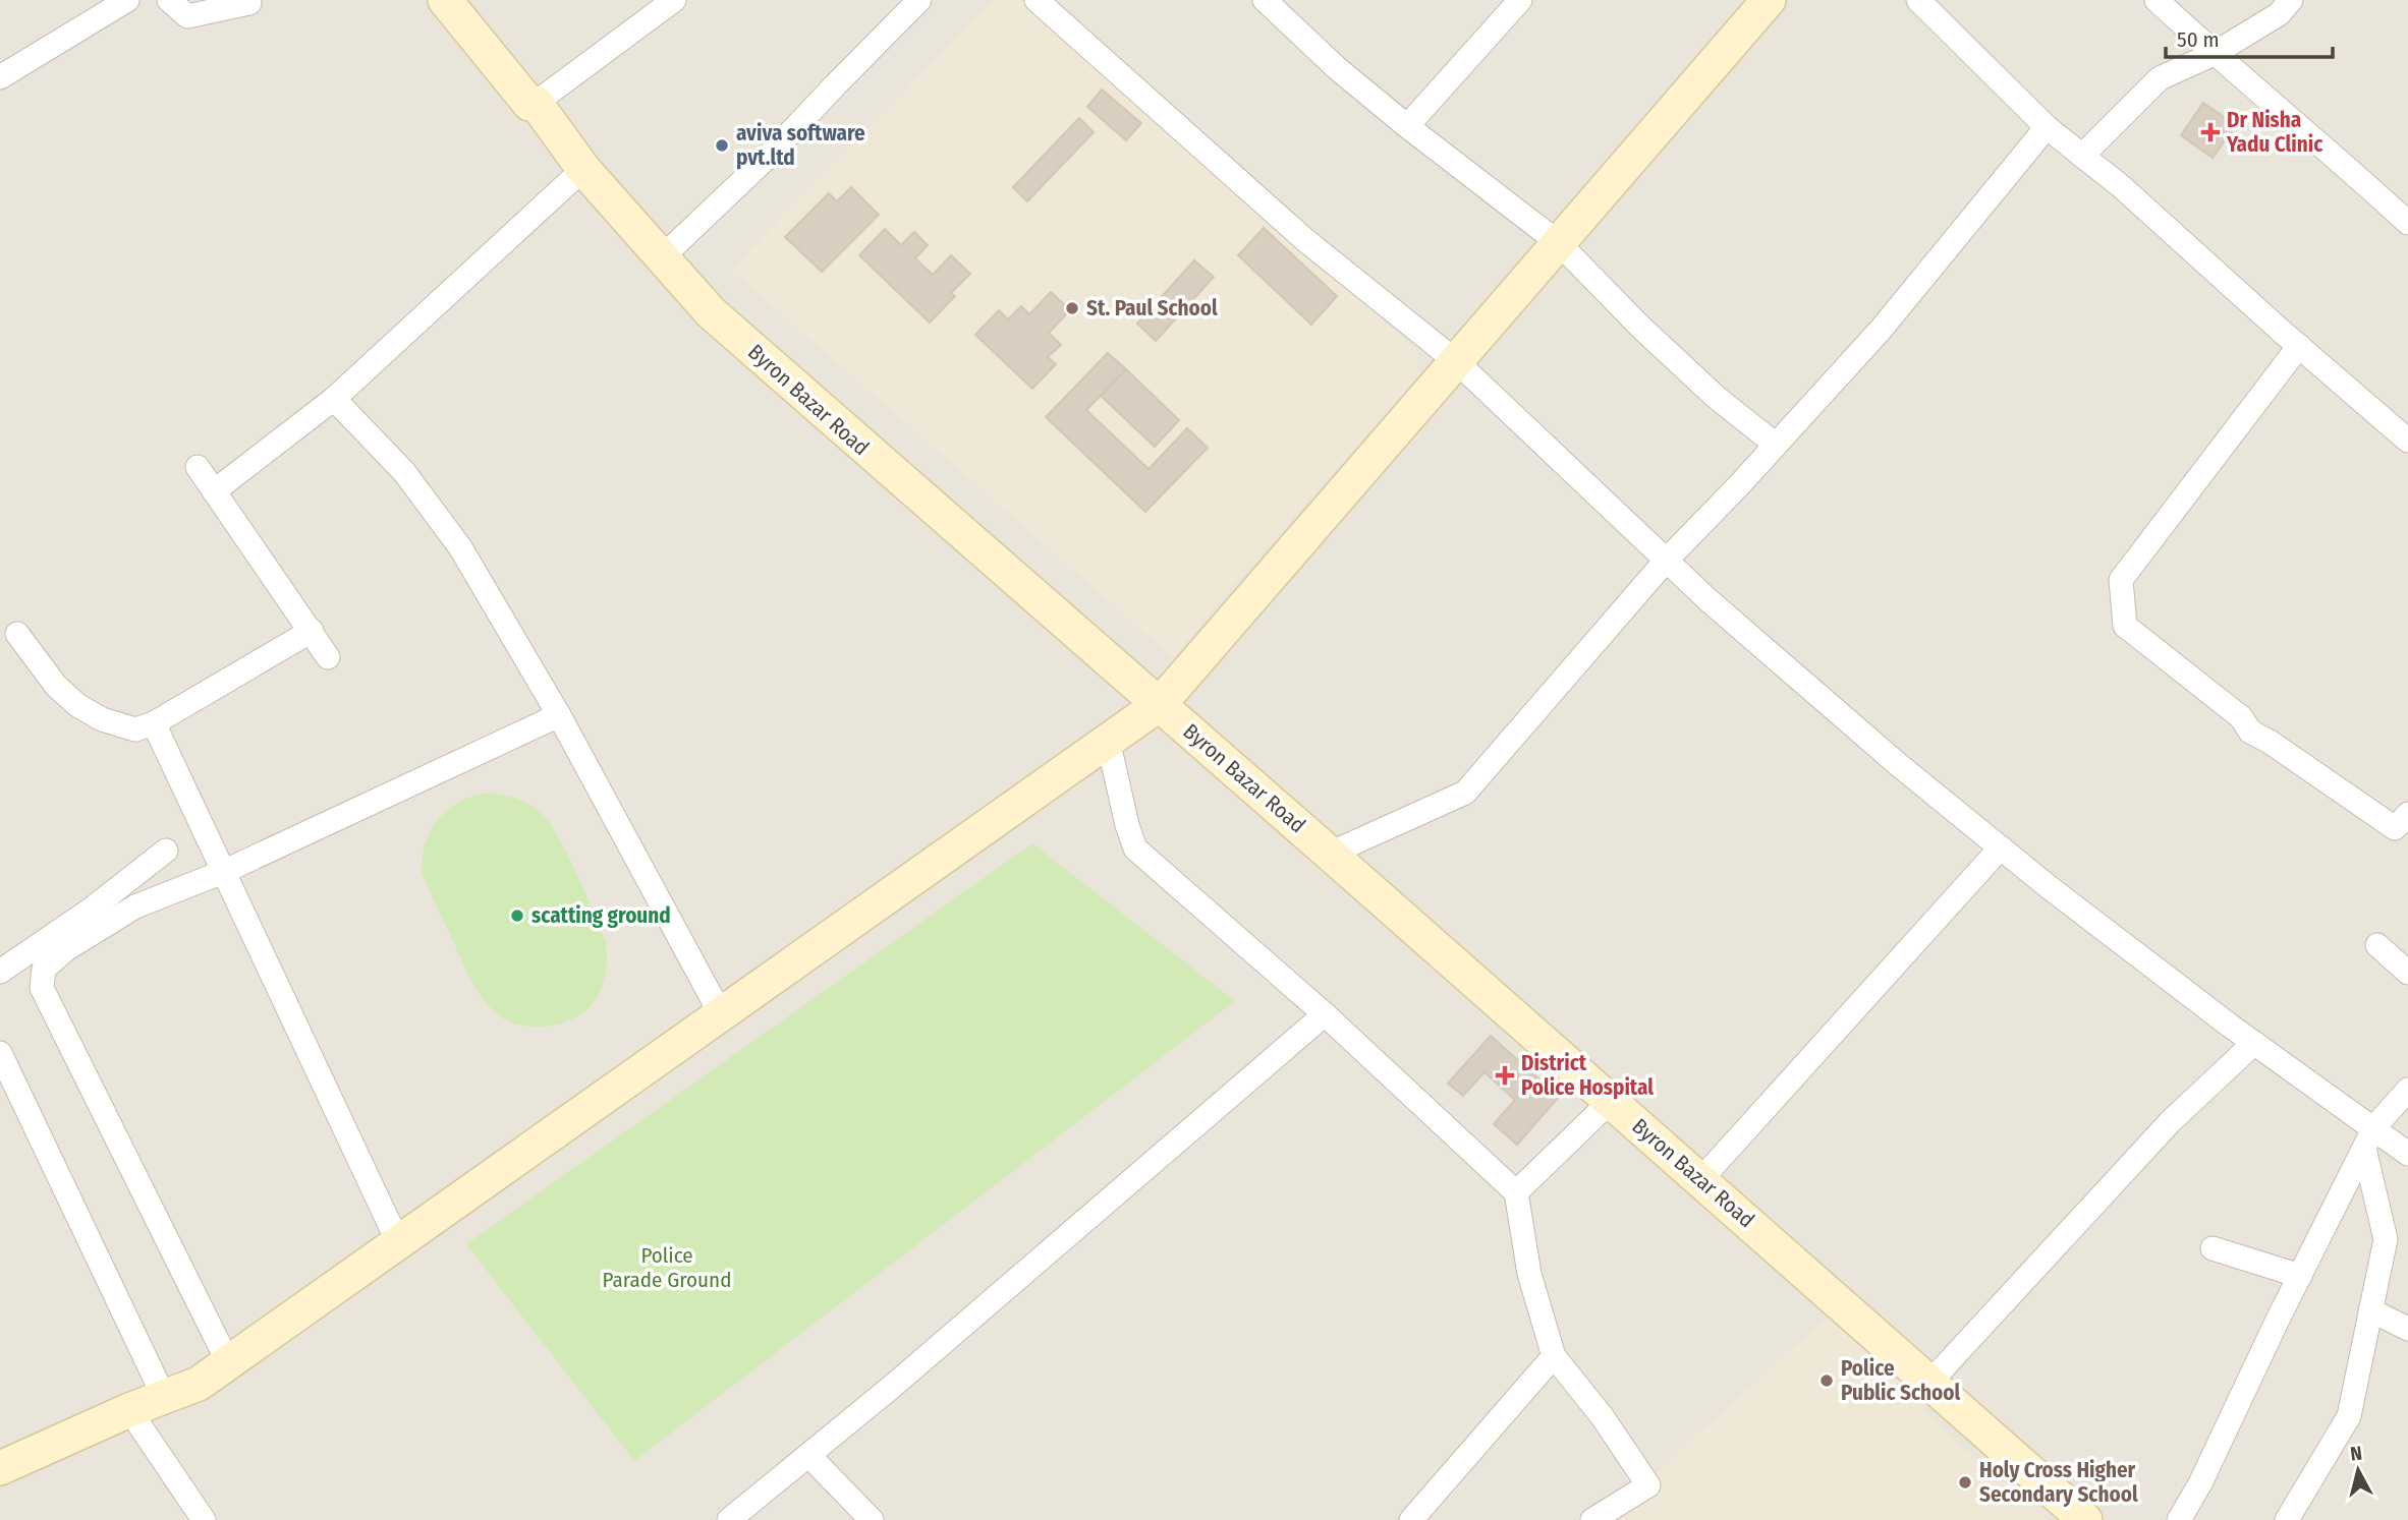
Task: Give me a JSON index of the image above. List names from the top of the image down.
{
  "streets": {
    "street": ["Byron Bazar Road"]
  },
  "parks": ["Police Parade Ground"],
  "places": {
    "health": ["Dr Nisha Yadu Clinic", "District Police Hospital"],
    "other": [
      "aviva software pvt.ltd",
      "St. Paul School",
      "scatting ground",
      "Police Public School",
      "Holy Cross Higher Secondary School"
    ]
  },
  "scale_bar": "50 m",
  "north": "top"
}
